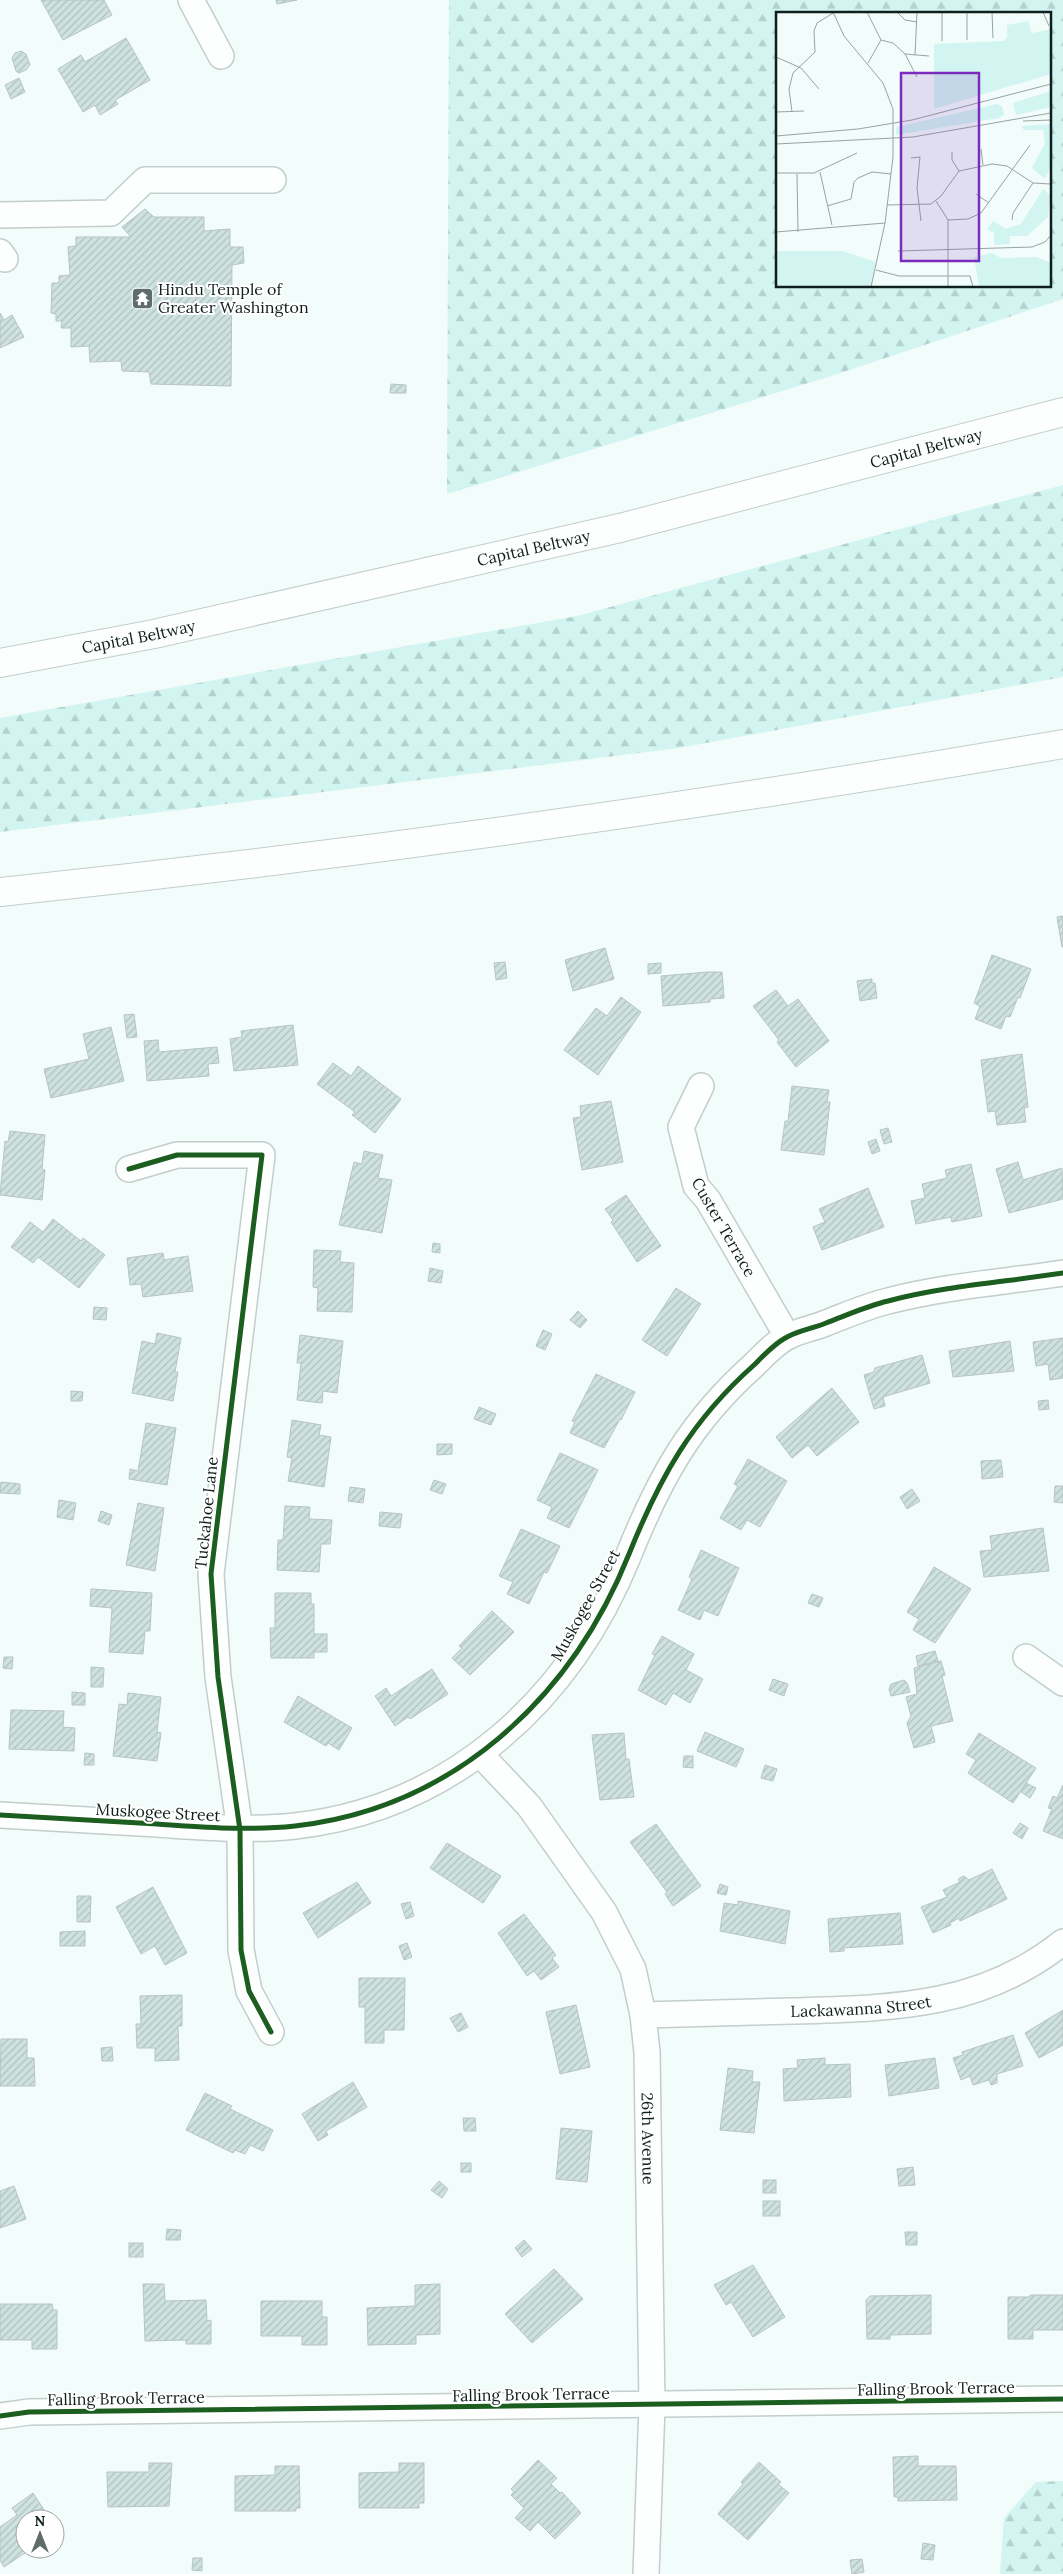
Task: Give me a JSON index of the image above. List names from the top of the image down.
{
  "streets": {
    "highway": ["Capital Beltway"],
    "street": [
      "Custer Terrace",
      "Tuckahoe Lane",
      "Muskogee Street",
      "Lackawanna Street",
      "26th Avenue",
      "Falling Brook Terrace"
    ]
  },
  "crossings": [
    ["Custer Terrace", "Muskogee Street"],
    ["Tuckahoe Lane", "Muskogee Street"],
    ["Muskogee Street", "26th Avenue"],
    ["Lackawanna Street", "26th Avenue"],
    ["26th Avenue", "Falling Brook Terrace"]
  ],
  "places": {
    "temple": ["Hindu Temple of Greater Washington"]
  },
  "north": "top"
}
